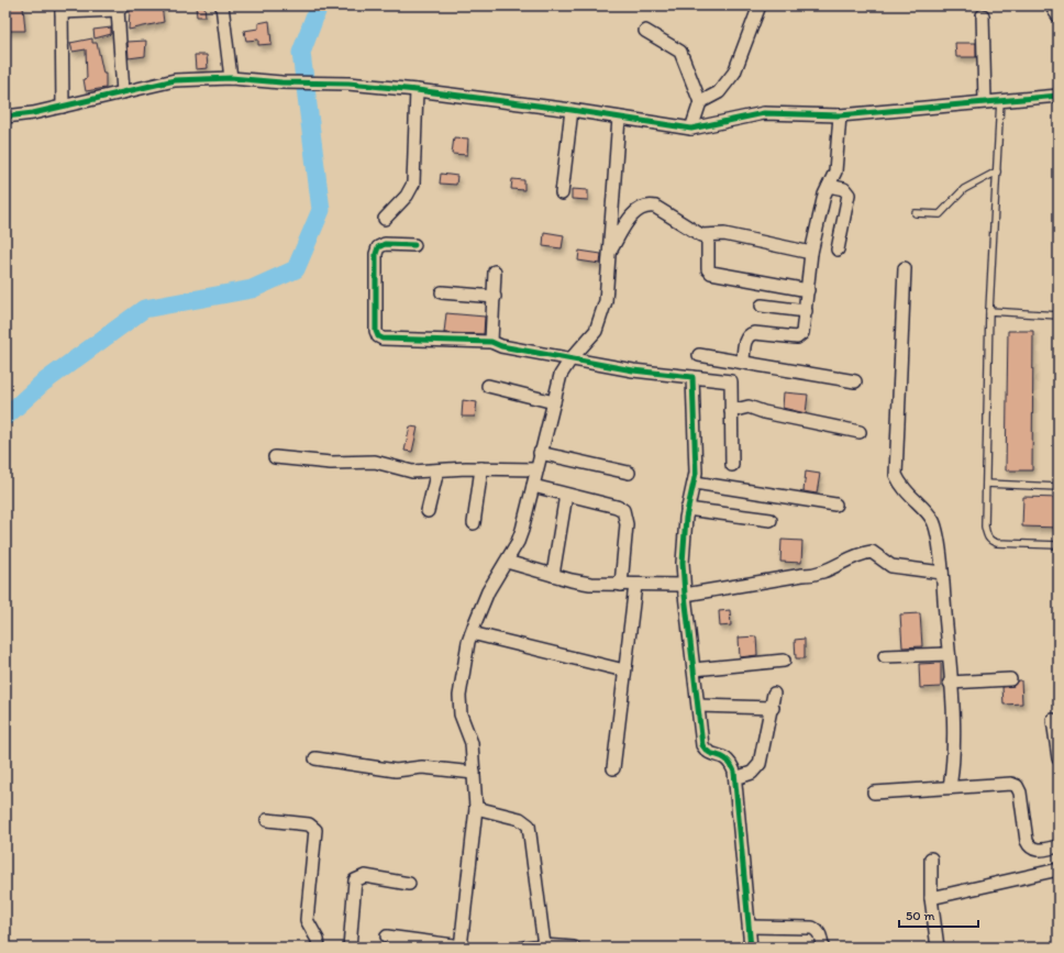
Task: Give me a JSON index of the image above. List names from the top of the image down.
{
  "scale_bar": "50 m"
}
